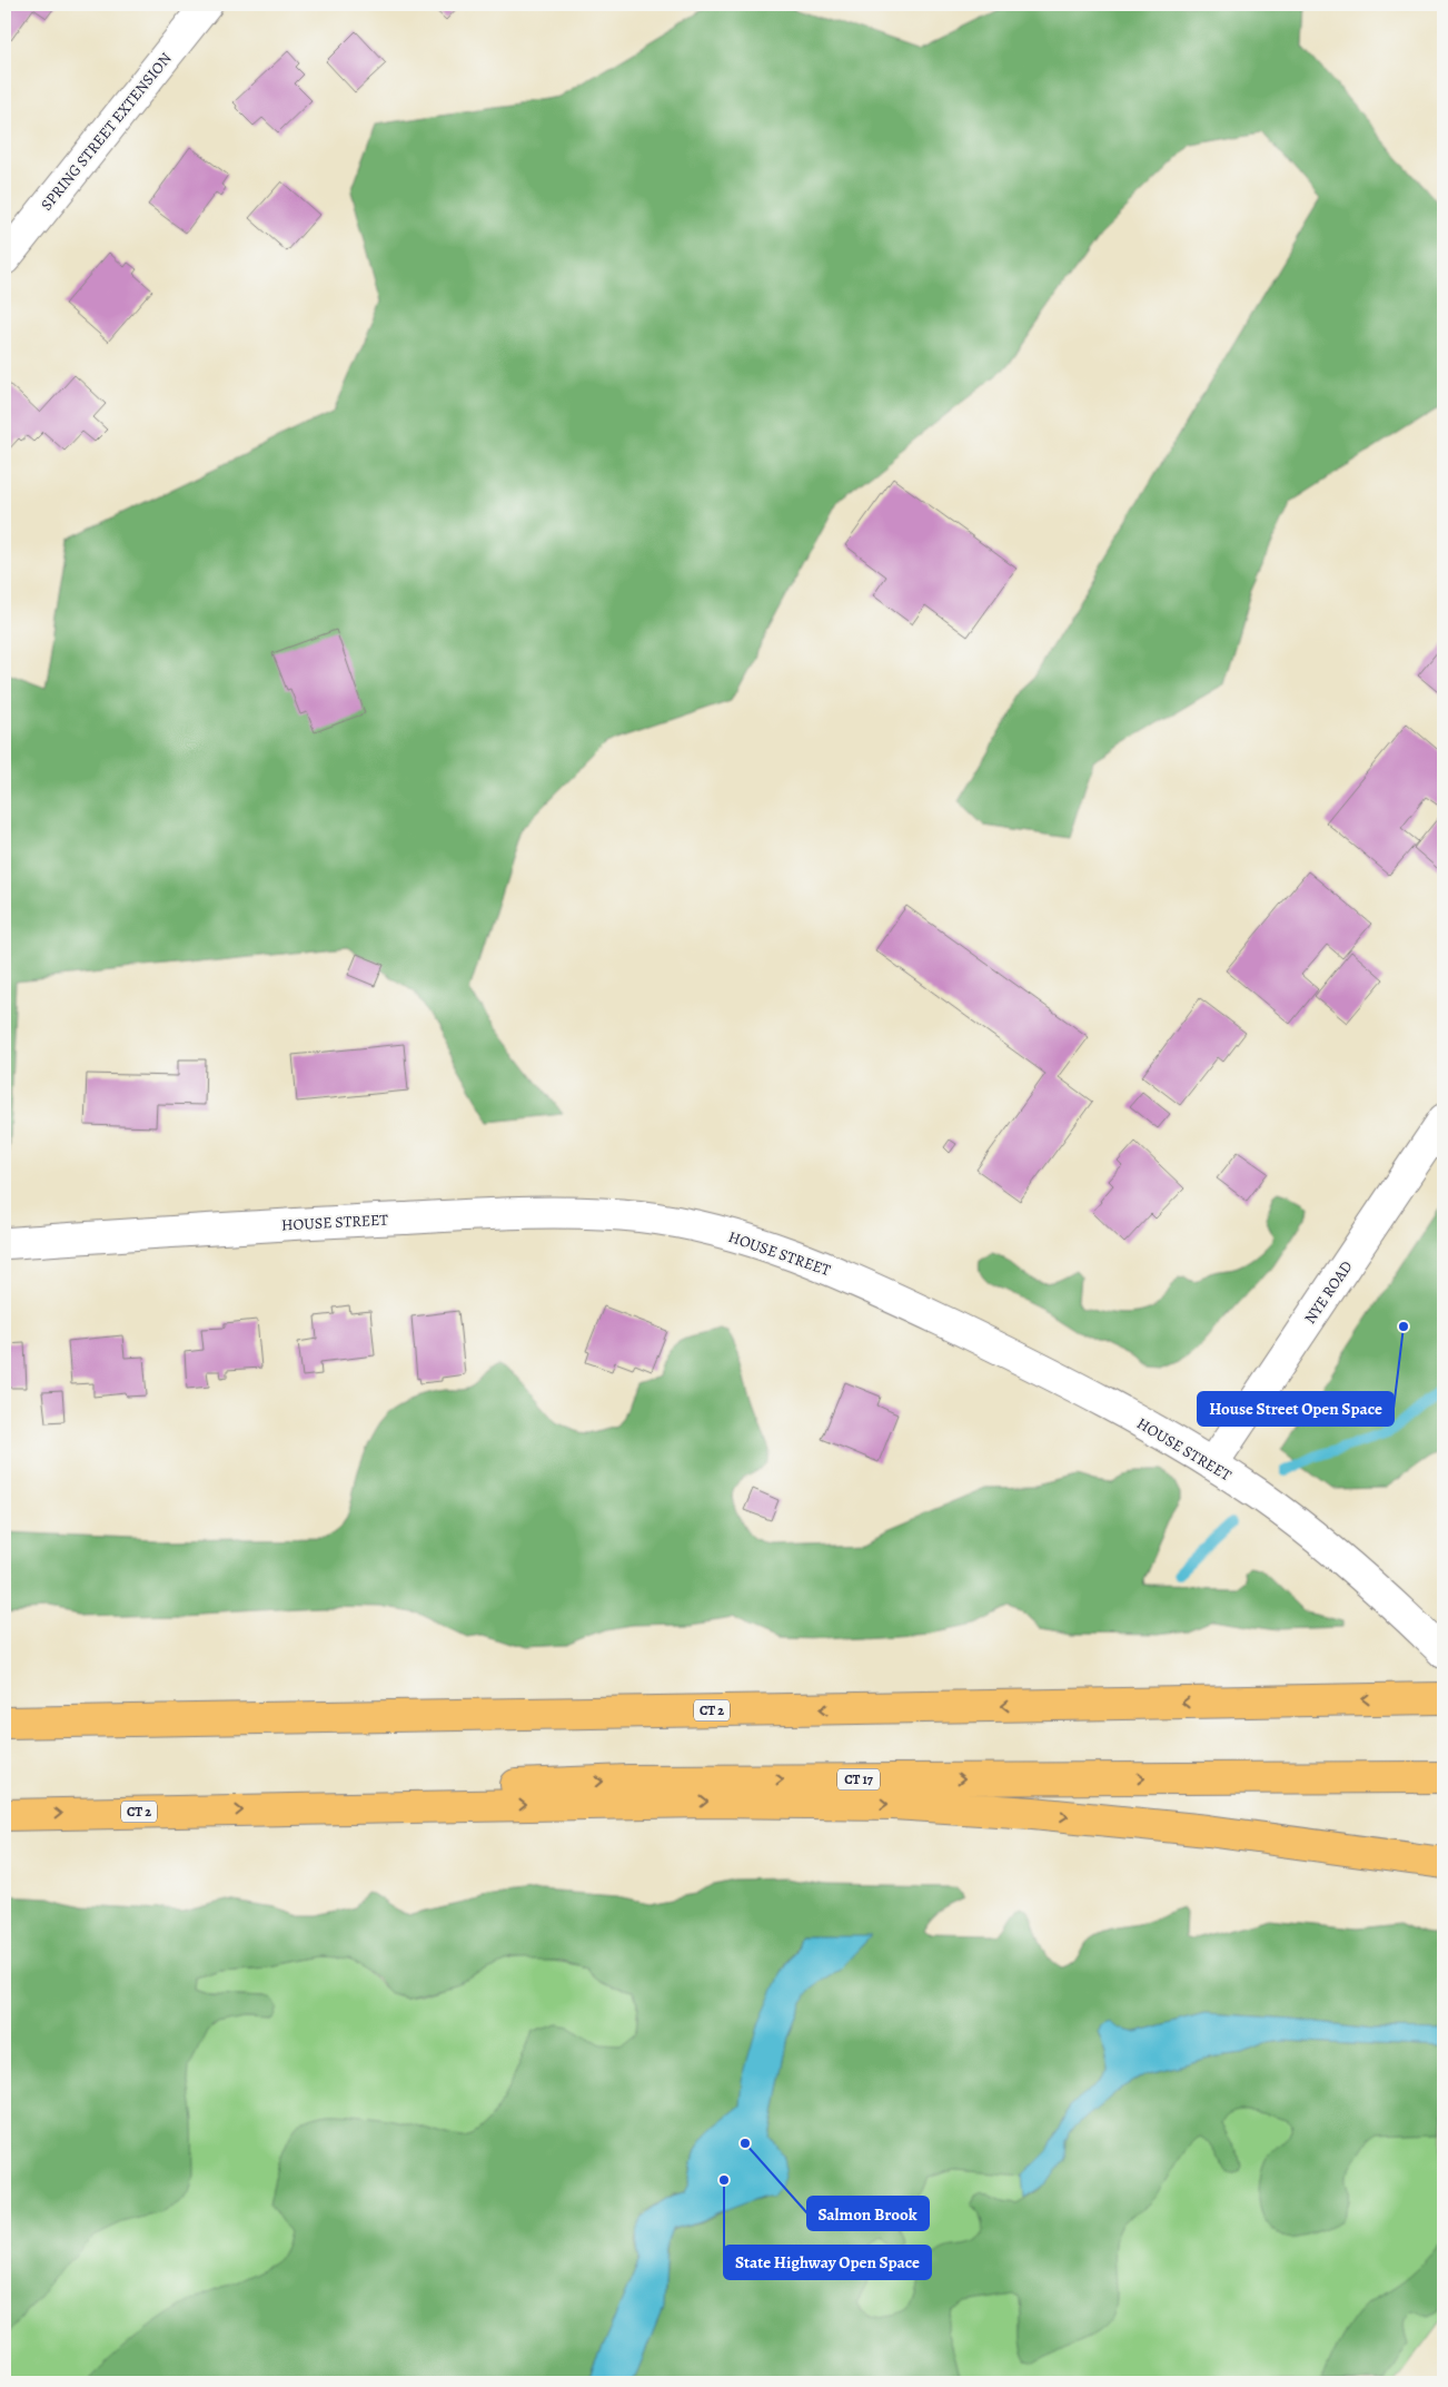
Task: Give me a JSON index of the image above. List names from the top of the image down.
{
  "streets": {
    "highway": ["CT 2", "CT 17"],
    "street": ["SPRING STREET EXTENSION", "HOUSE STREET", "NYE ROAD"]
  },
  "crossings": [
    ["HOUSE STREET", "NYE ROAD"],
    ["CT 2", "CT 17"]
  ],
  "places": ["House Street Open Space", "Salmon Brook", "State Highway Open Space"]
}
